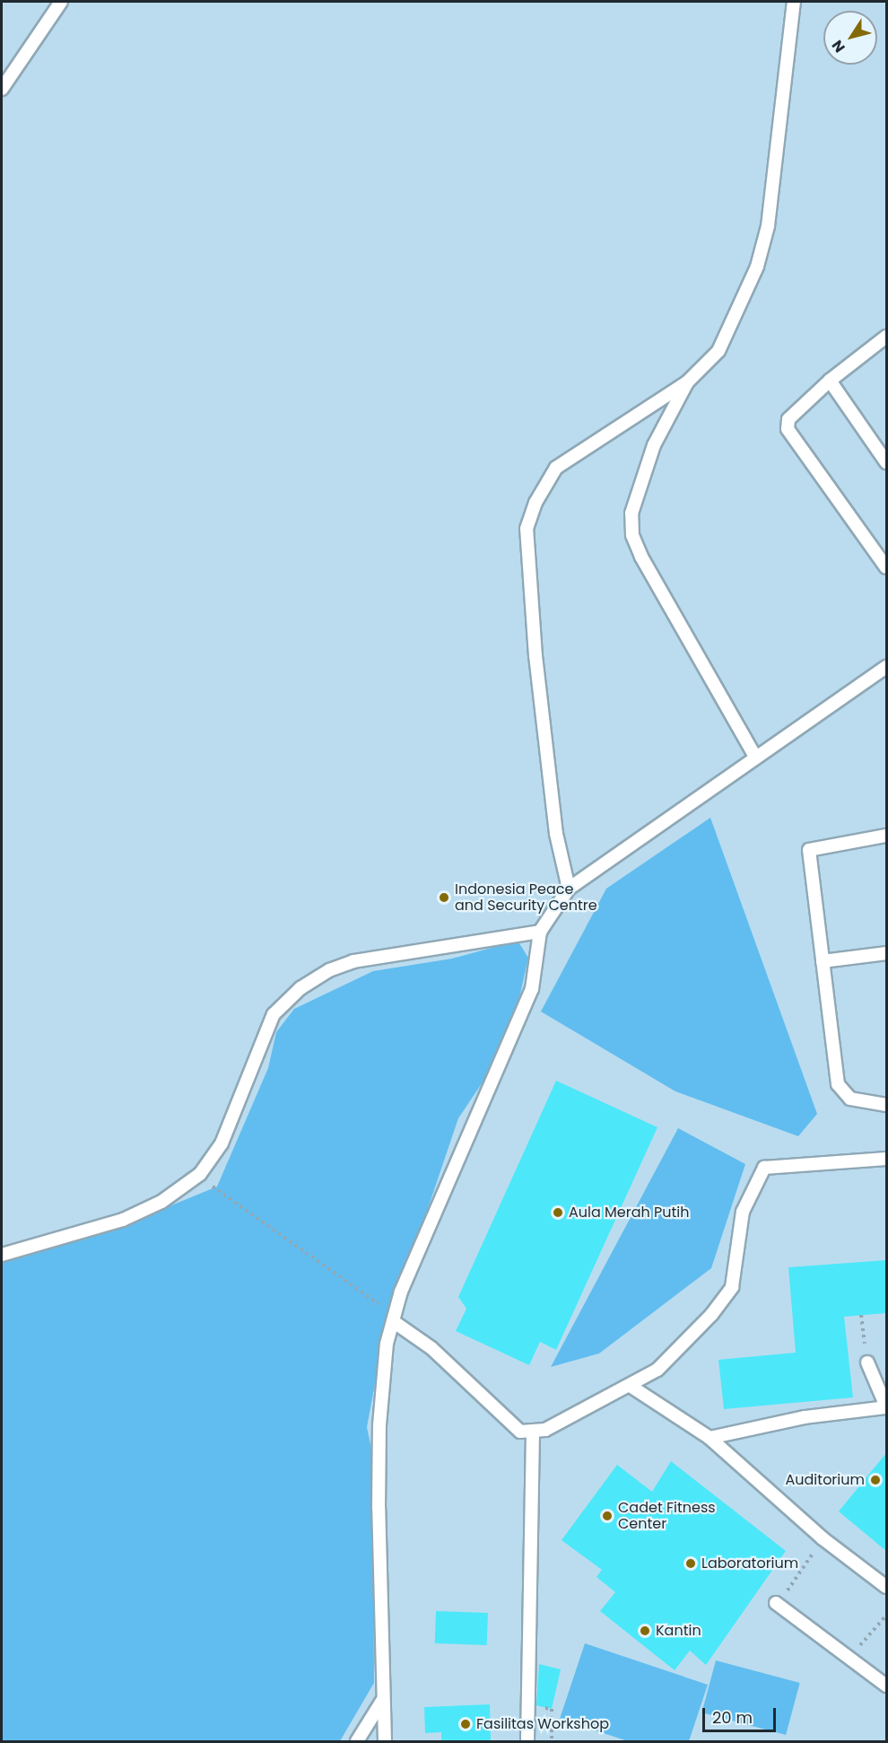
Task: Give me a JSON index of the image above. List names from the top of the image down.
{
  "places": [
    "Indonesia Peace and Security Centre",
    "Aula Merah Putih",
    "Auditorium",
    "Cadet Fitness Center",
    "Laboratorium",
    "Kantin",
    "Fasilitas Workshop"
  ],
  "scale_bar": "20 m",
  "north": "bottom left"
}
